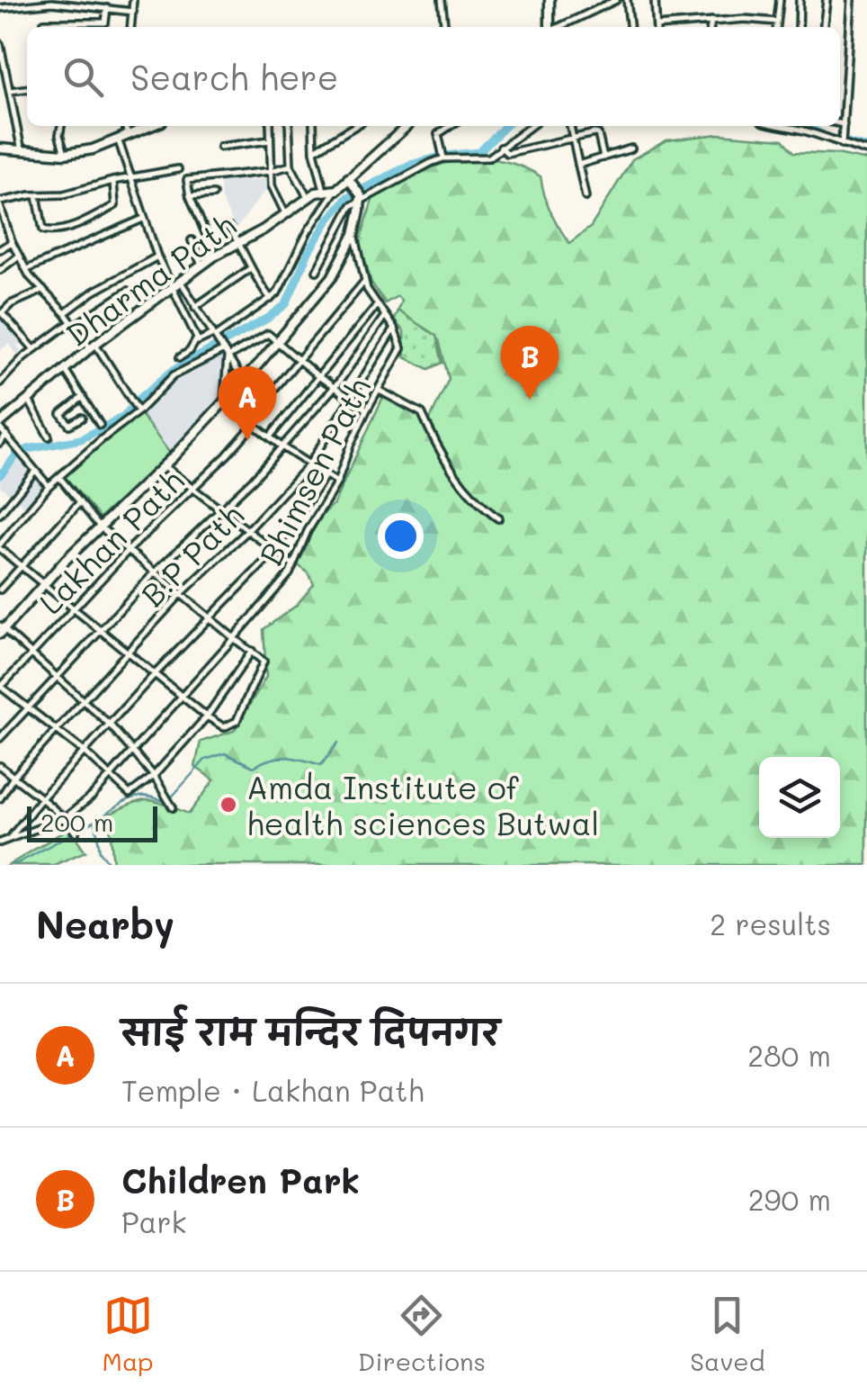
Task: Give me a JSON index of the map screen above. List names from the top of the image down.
{
  "streets": {
    "street": [
      "Dharma Path",
      "Bhimsen Path",
      "Lakhan Path",
      "B.P Path"
    ]
  },
  "crossings": [
    ["Bhimsen Path", "B.P Path"]
  ],
  "places": ["Amda Institute of health sciences Butwal"],
  "scale_bar": "200 m",
  "page": {
    "search": "Search here",
    "pins": ["B", "A"],
    "scale": "200 m",
    "heading": ["Nearby", "2 results"],
    "list": [
      {
        "mark": "A",
        "name": "साई राम मन्दिर दिपनगर",
        "note": "Temple · Lakhan Path",
        "value": "280 m"
      },
      {
        "mark": "B",
        "name": "Children Park",
        "note": "Park",
        "value": "290 m"
      }
    ],
    "nav": ["Map", "Directions", "Saved"]
  }
}
